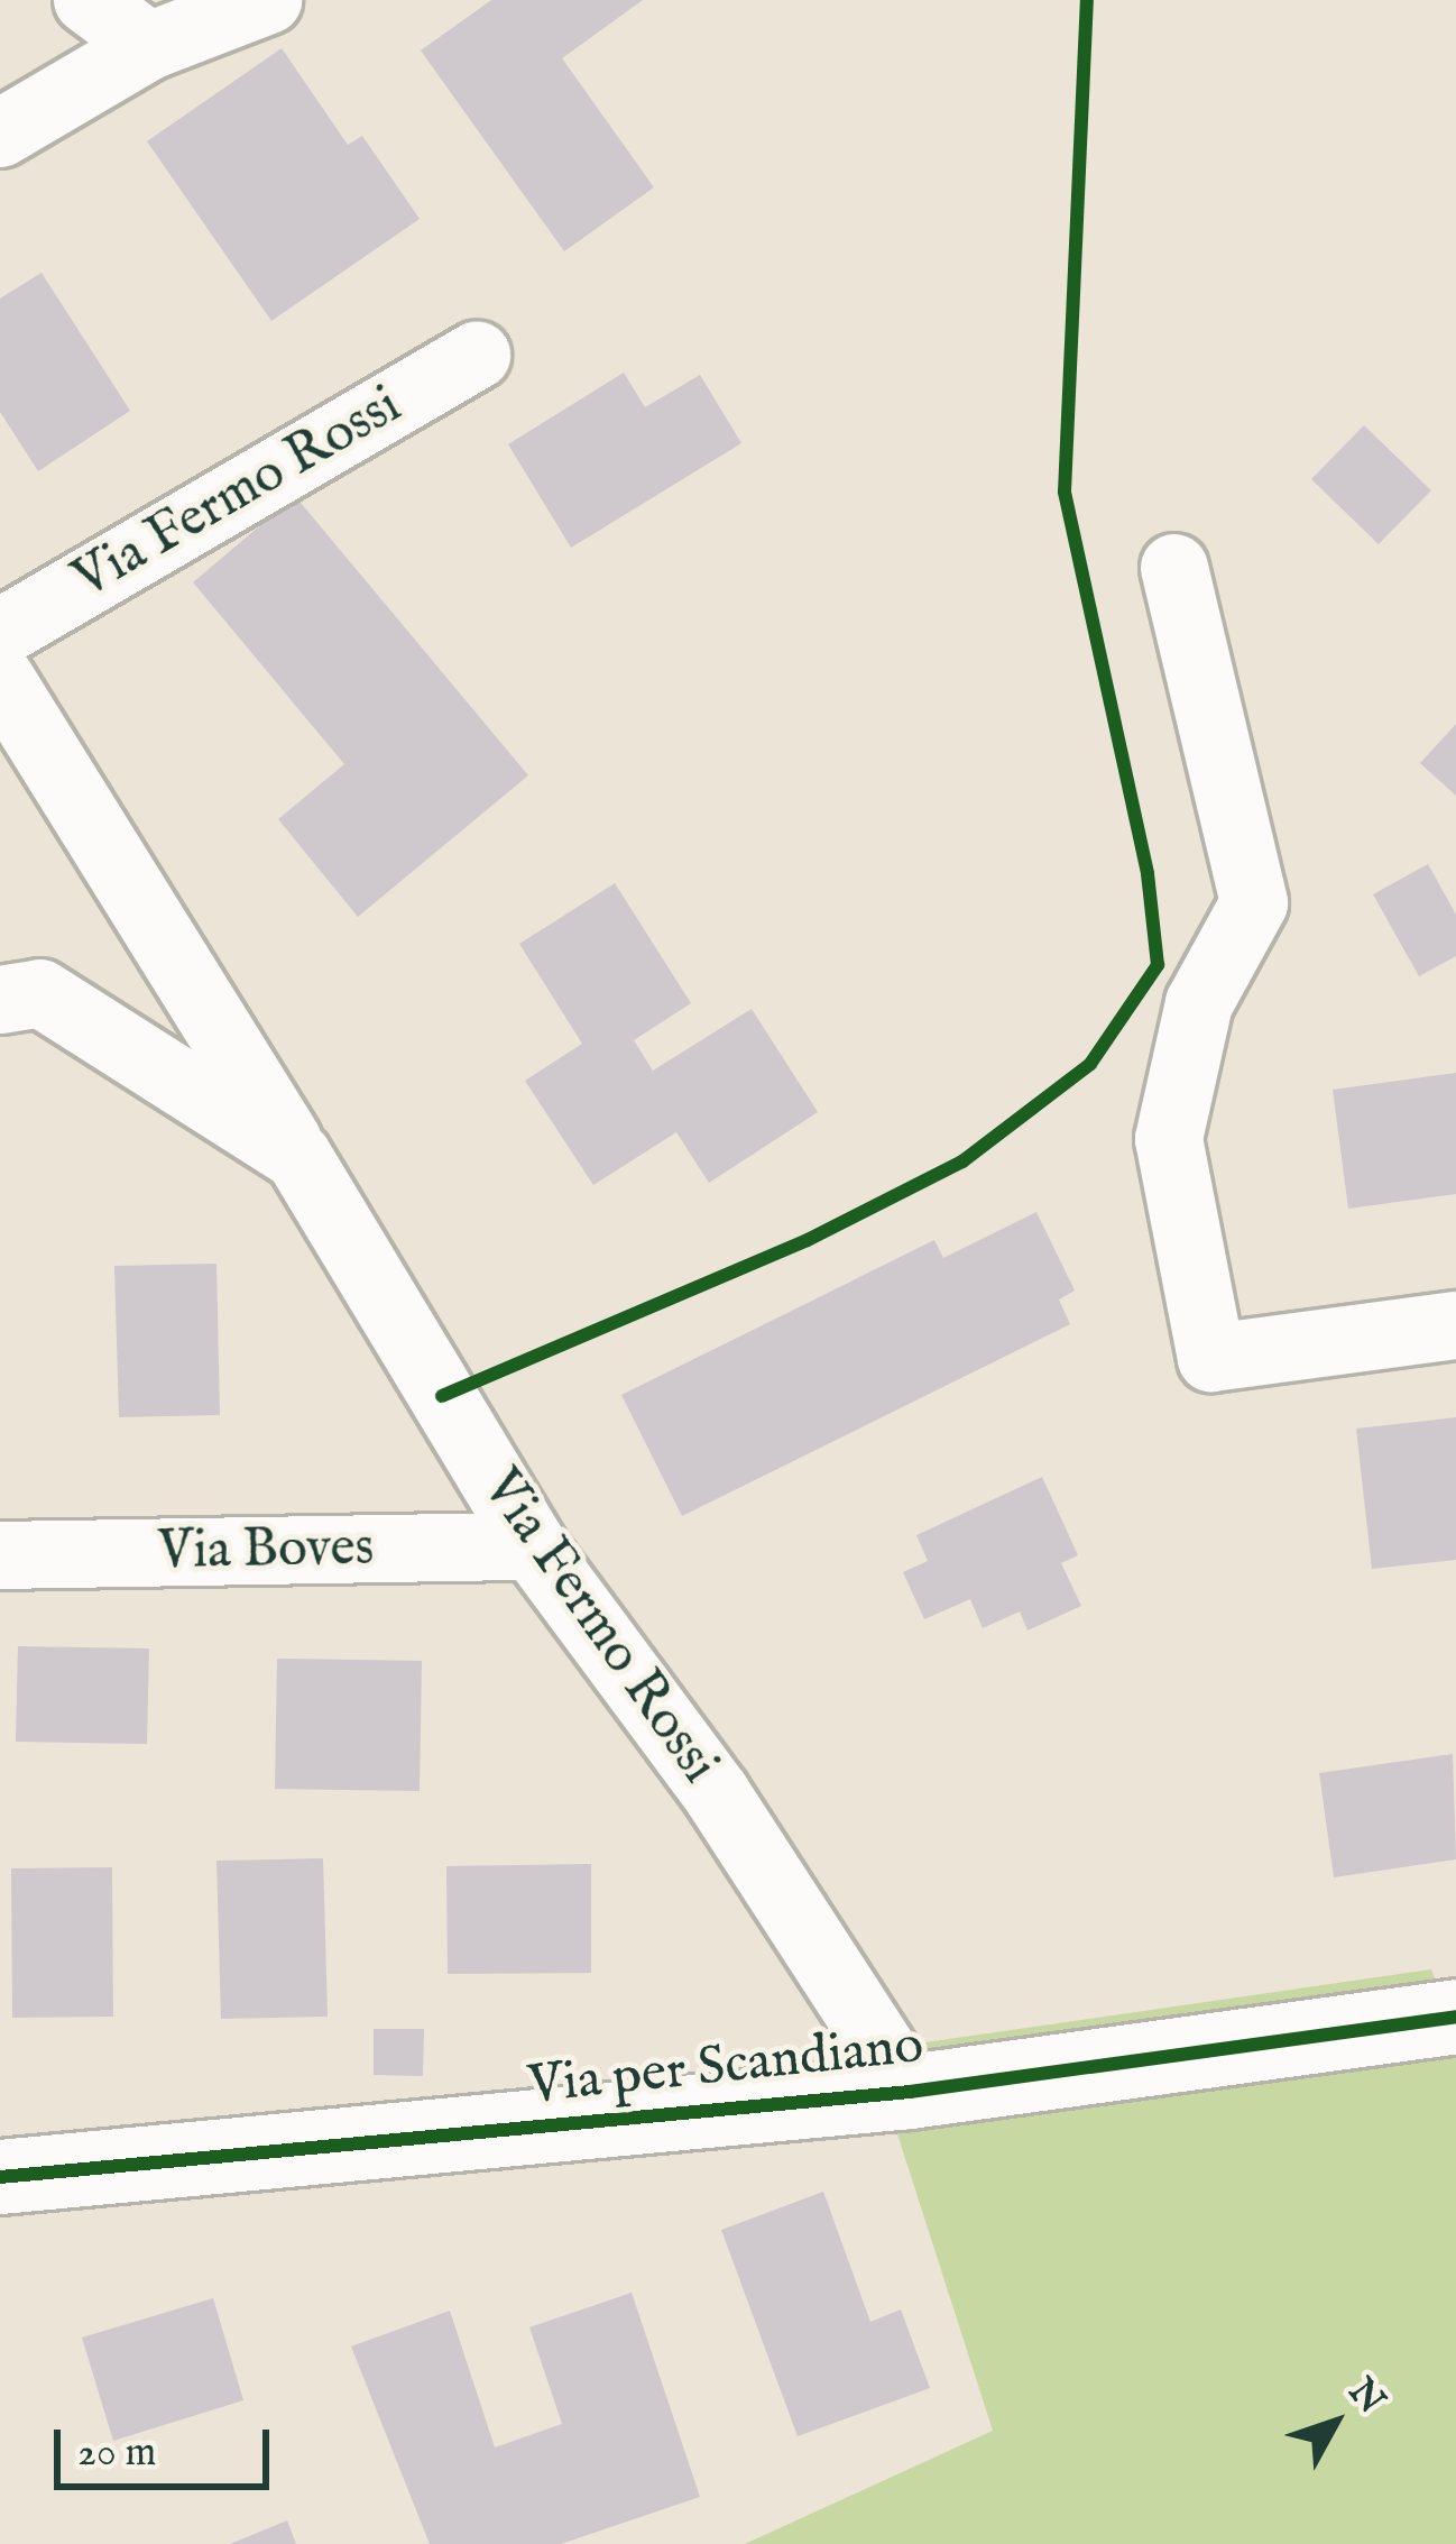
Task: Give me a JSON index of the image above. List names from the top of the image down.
{
  "streets": {
    "street": ["Via Fermo Rossi", "Via Boves", "Via per Scandiano"]
  },
  "crossings": [
    ["Via Fermo Rossi", "Via Boves"],
    ["Via Fermo Rossi", "Via per Scandiano"]
  ],
  "scale_bar": "20 m",
  "north": "top right"
}
